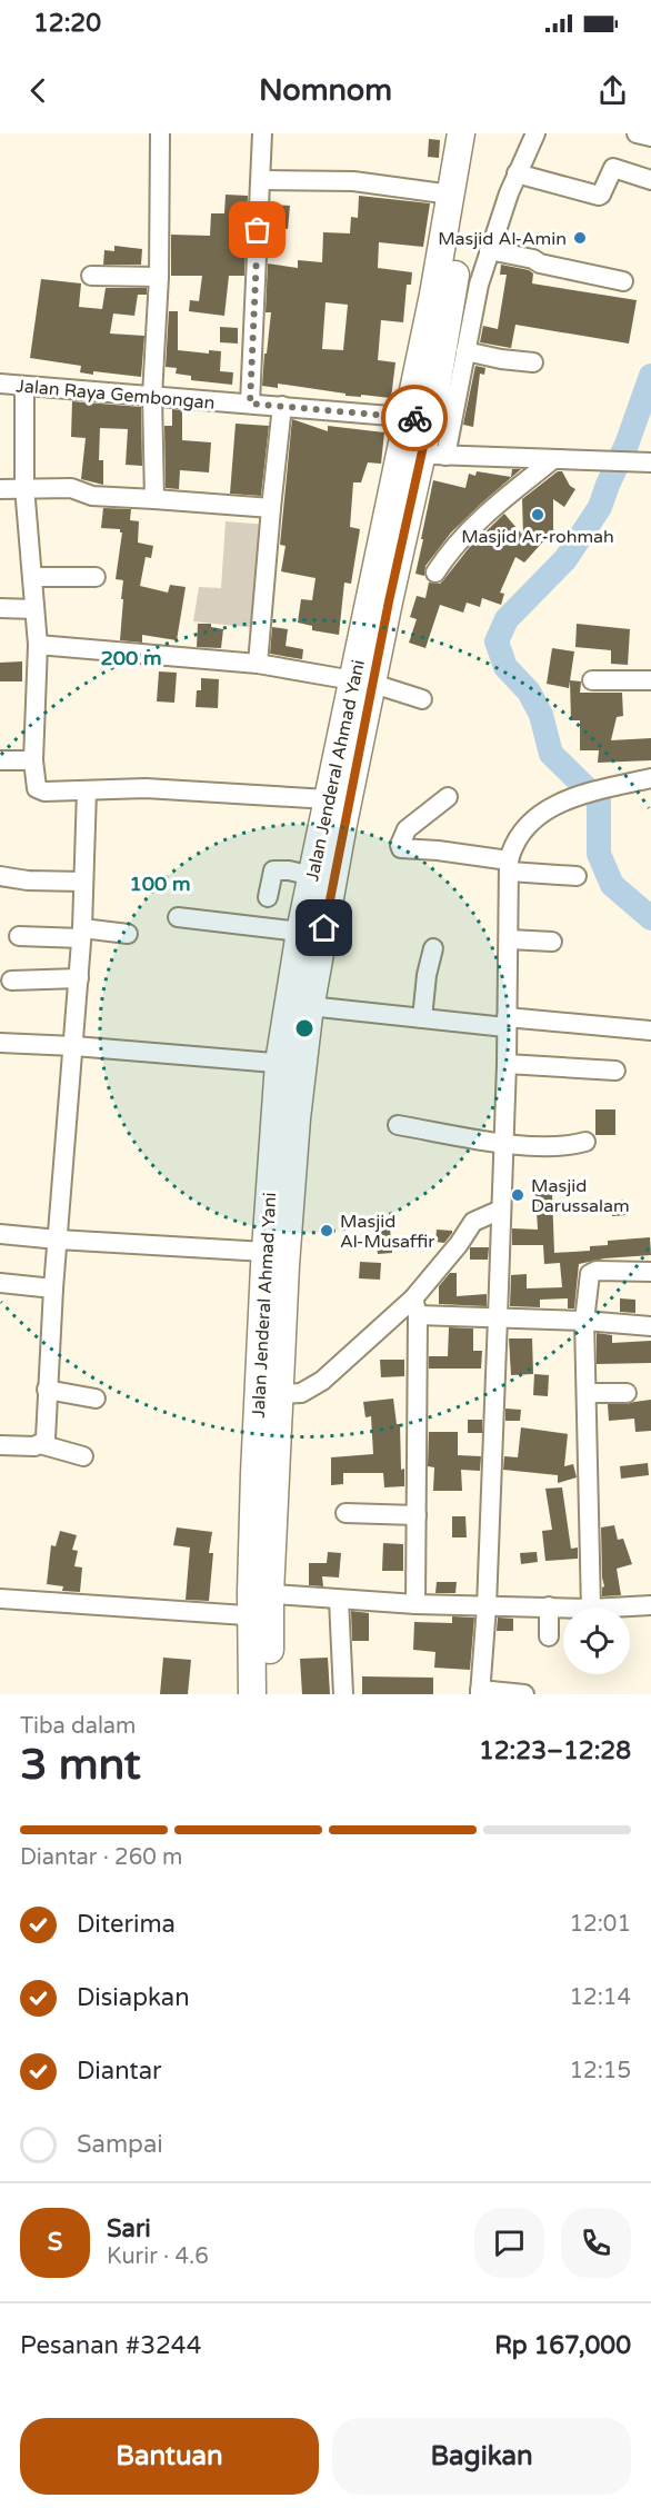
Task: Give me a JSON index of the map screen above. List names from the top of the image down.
{
  "streets": {
    "highway": ["Jalan Jenderal Ahmad Yani"],
    "street": ["Jalan Raya Gembongan"]
  },
  "crossings": [
    ["Jalan Raya Gembongan", "Jalan Jenderal Ahmad Yani"]
  ],
  "places": [
    "Masjid Al-Amin",
    "Masjid Ar-rohmah",
    "Masjid Darussalam",
    "Masjid Al-Musaffir"
  ],
  "page": {
    "status": "12:20",
    "header": "Nomnom",
    "heading": ["3 mnt", "Tiba dalam", "12:23–12:28"],
    "panel": [
      "Sari",
      "Kurir · 4.6",
      "Pesanan #3244",
      "Rp 167,000"
    ],
    "bar": "Diantar · 260 m",
    "list": [
      ["Diterima", "12:01"],
      ["Disiapkan", "12:14"],
      ["Diantar", "12:15"],
      "Sampai"
    ],
    "round": "S",
    "buttons": ["Bantuan", "Bagikan"]
  },
  "rings": ["200 m", "100 m"]
}
